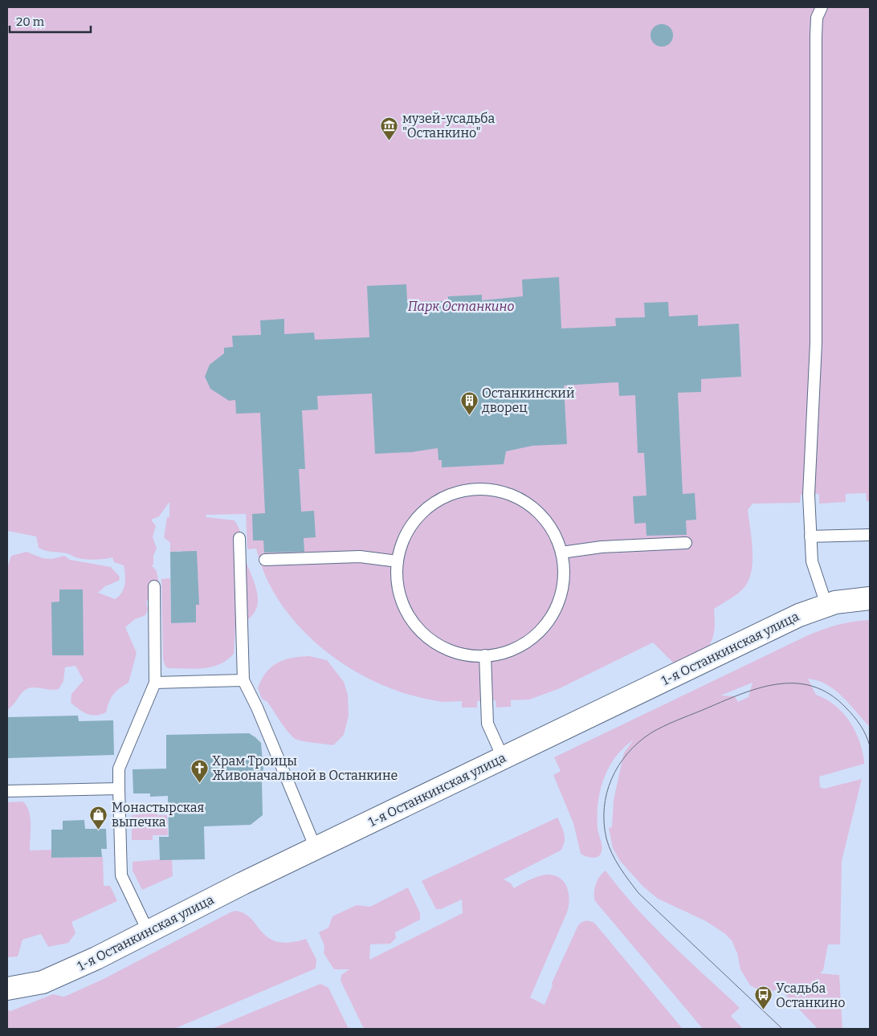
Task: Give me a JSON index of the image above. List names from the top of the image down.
{
  "streets": {
    "street": ["1-я Останкинская улица"]
  },
  "parks": ["Парк Останкино"],
  "places": {
    "museum": ["музей-усадьба \"Останкино\""],
    "building": ["Останкинский дворец"],
    "church": ["Храм Троицы Живоначальной в Останкине"],
    "shop": ["Монастырская выпечка"],
    "bus stop": ["Усадьба Останкино"]
  },
  "scale_bar": "20 m"
}
